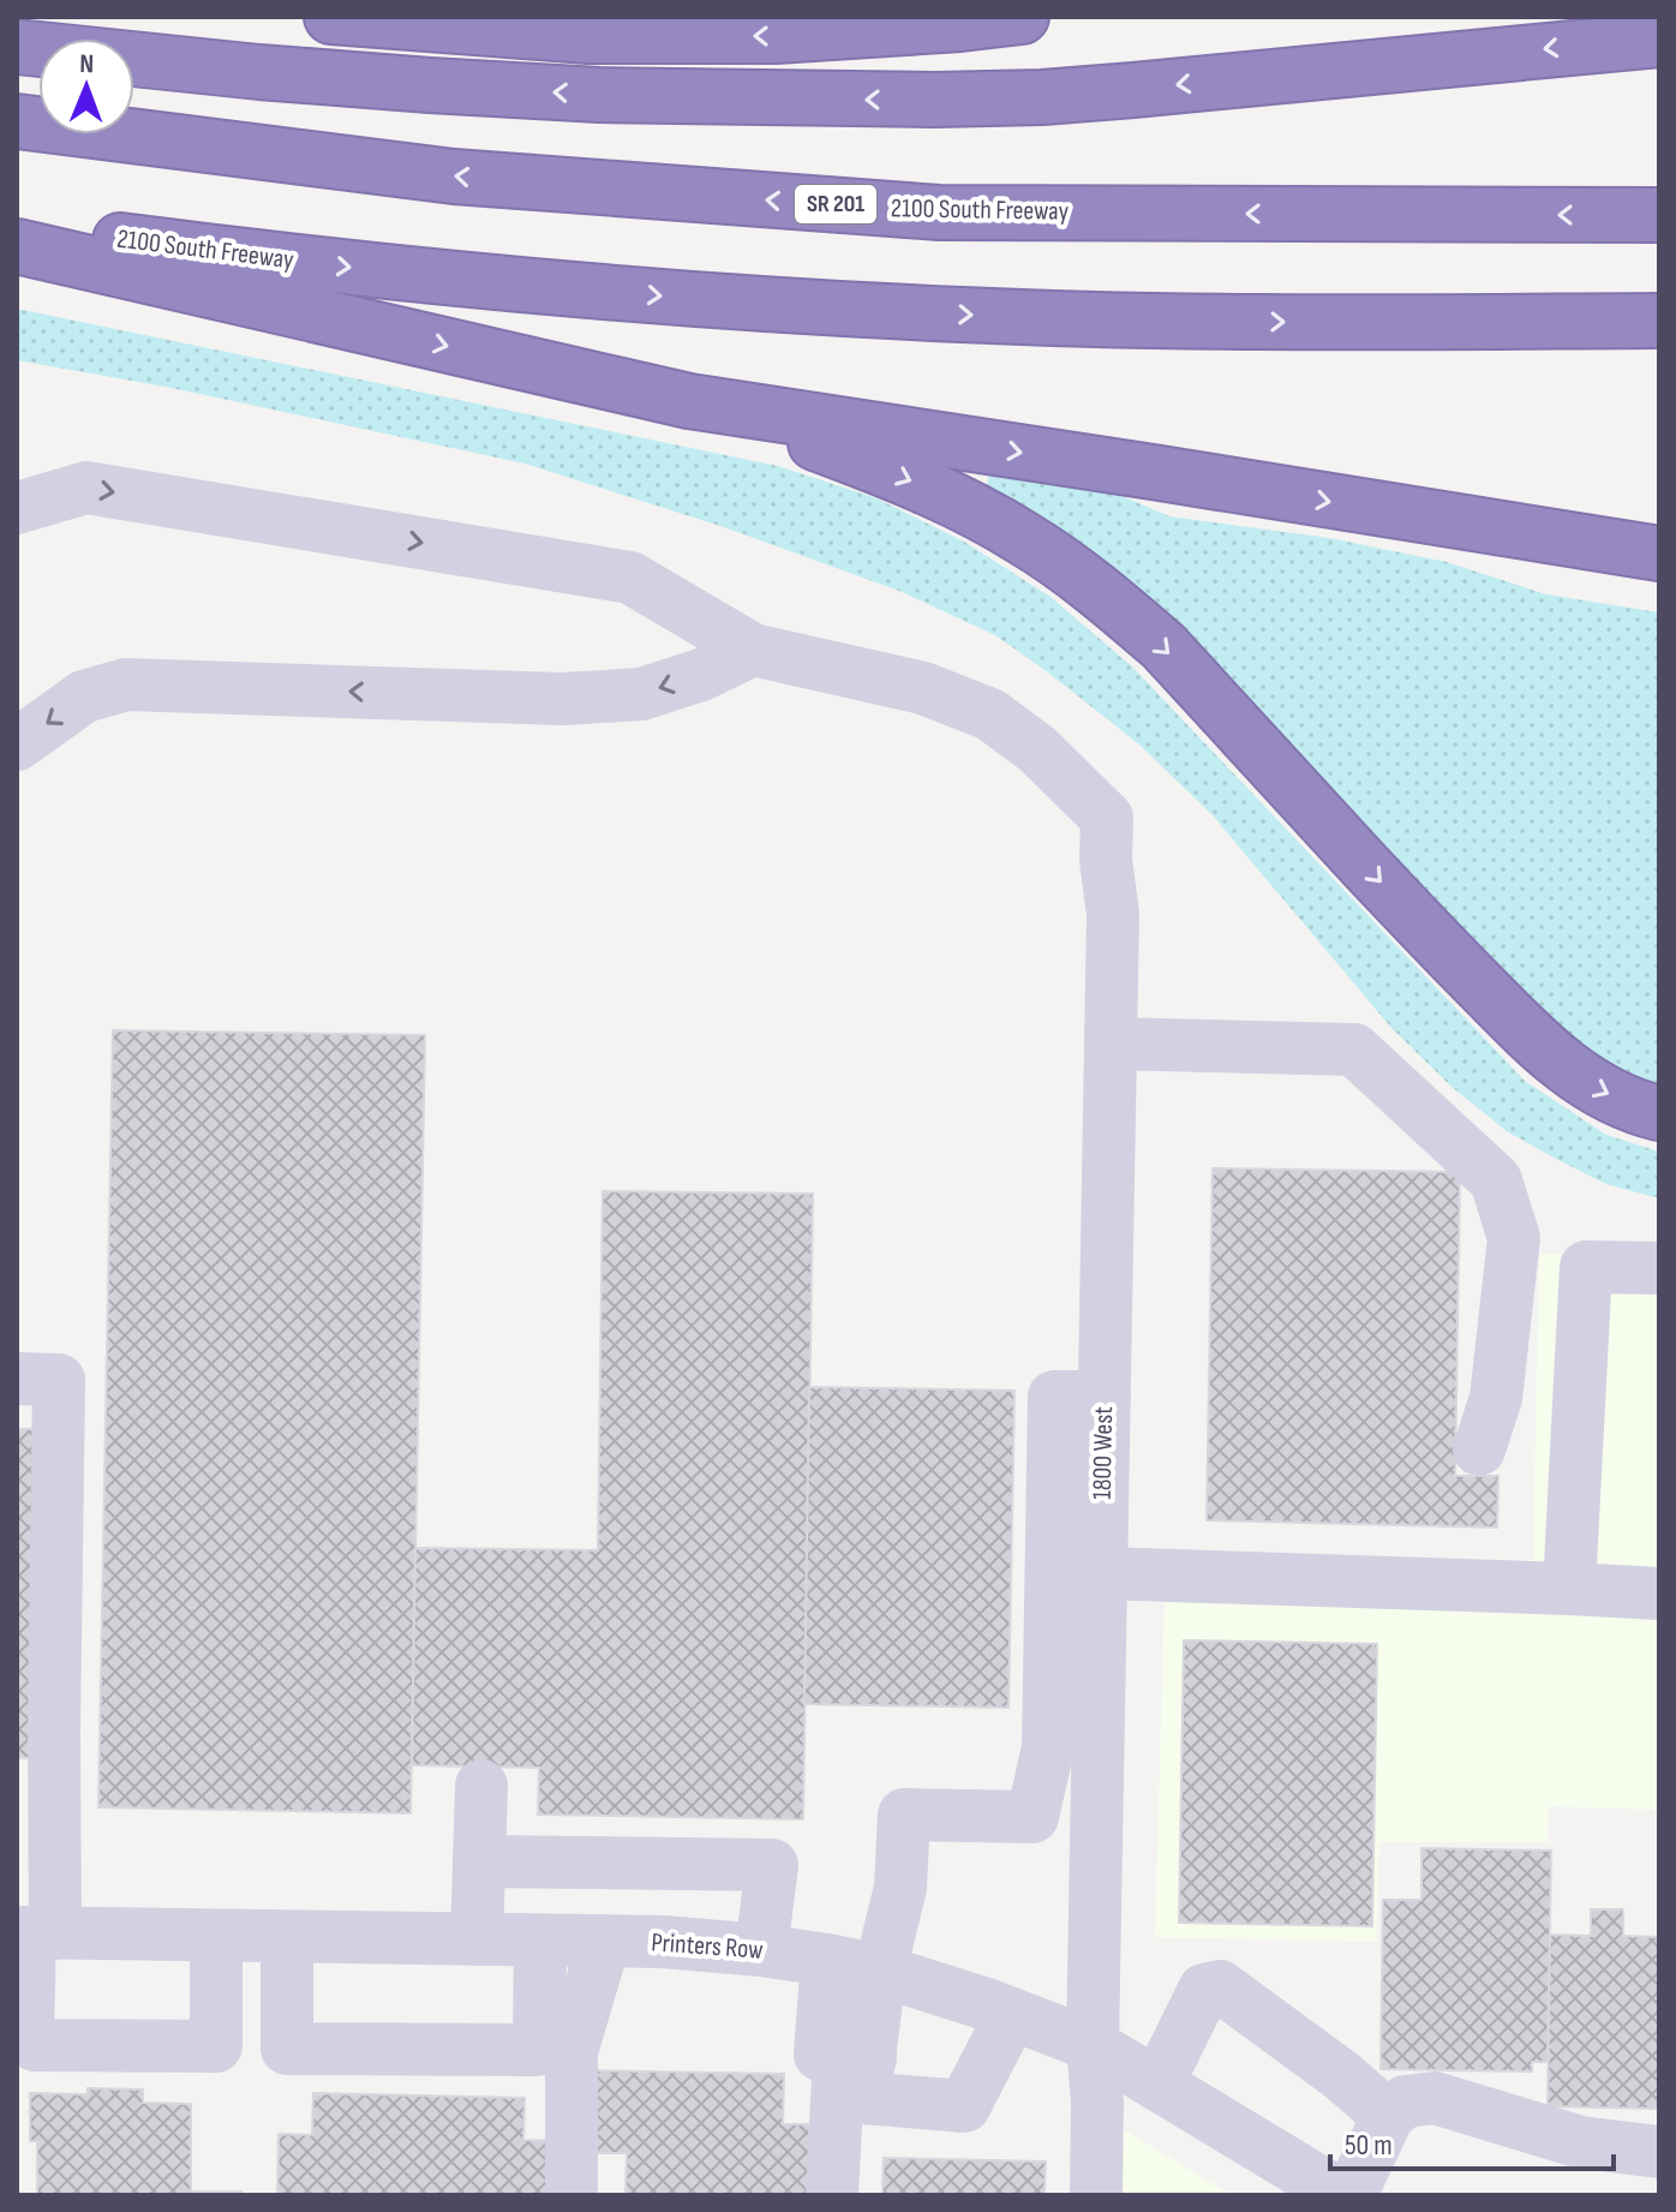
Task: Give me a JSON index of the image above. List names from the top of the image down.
{
  "streets": {
    "highway": ["SR 201", "2100 South Freeway"],
    "street": ["1800 West", "Printers Row"]
  },
  "crossings": [
    ["1800 West", "Printers Row"]
  ],
  "scale_bar": "50 m",
  "north": "top"
}
